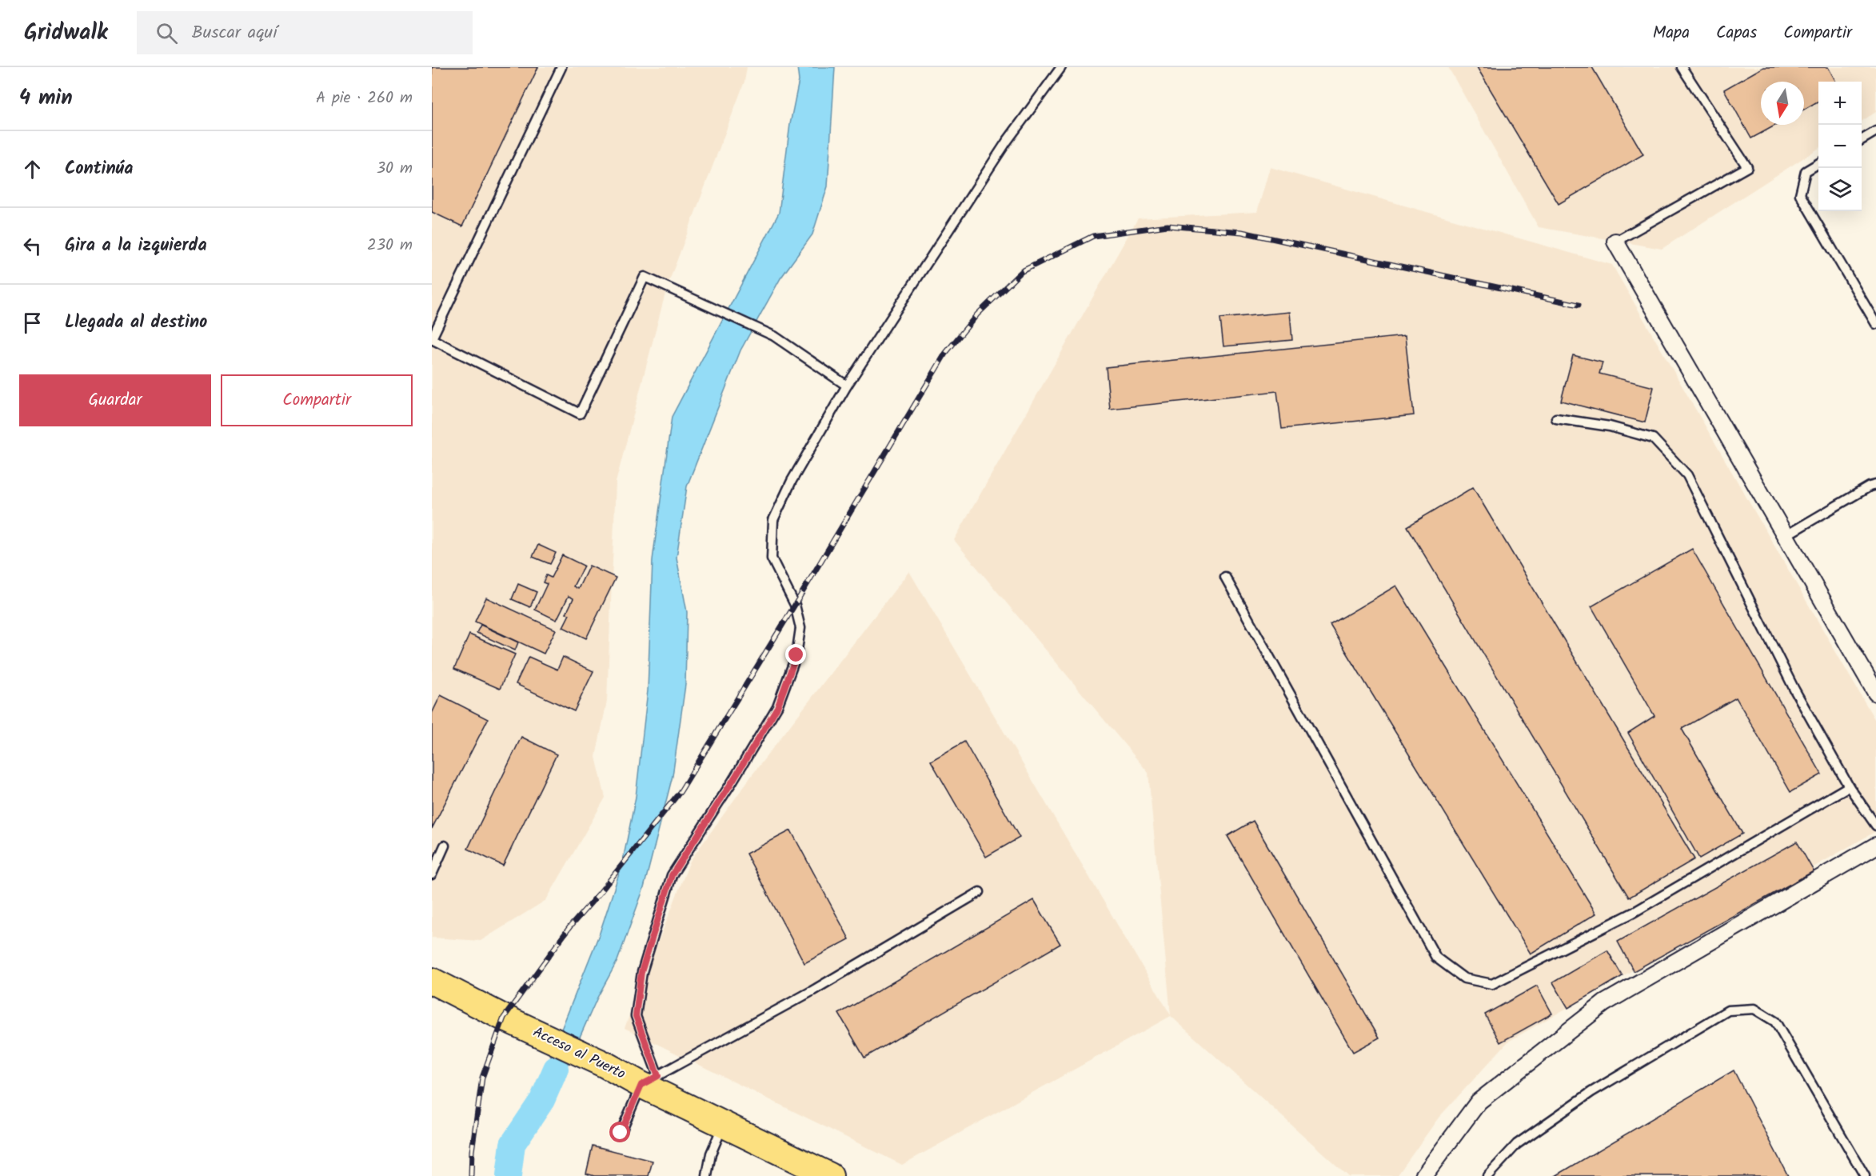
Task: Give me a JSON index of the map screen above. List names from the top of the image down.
{
  "streets": {
    "main road": ["Acceso al Puerto"]
  },
  "north": "bottom",
  "page": {
    "header": "Gridwalk",
    "search": "Buscar aquí",
    "nav": ["Mapa", "Capas", "Compartir"],
    "heading": ["4 min", "A pie · 260 m"],
    "map_buttons": ["+", "−"],
    "list": [
      ["Continúa", "30 m"],
      ["Gira a la izquierda", "230 m"],
      "Llegada al destino"
    ],
    "buttons": ["Guardar", "Compartir"]
  }
}
